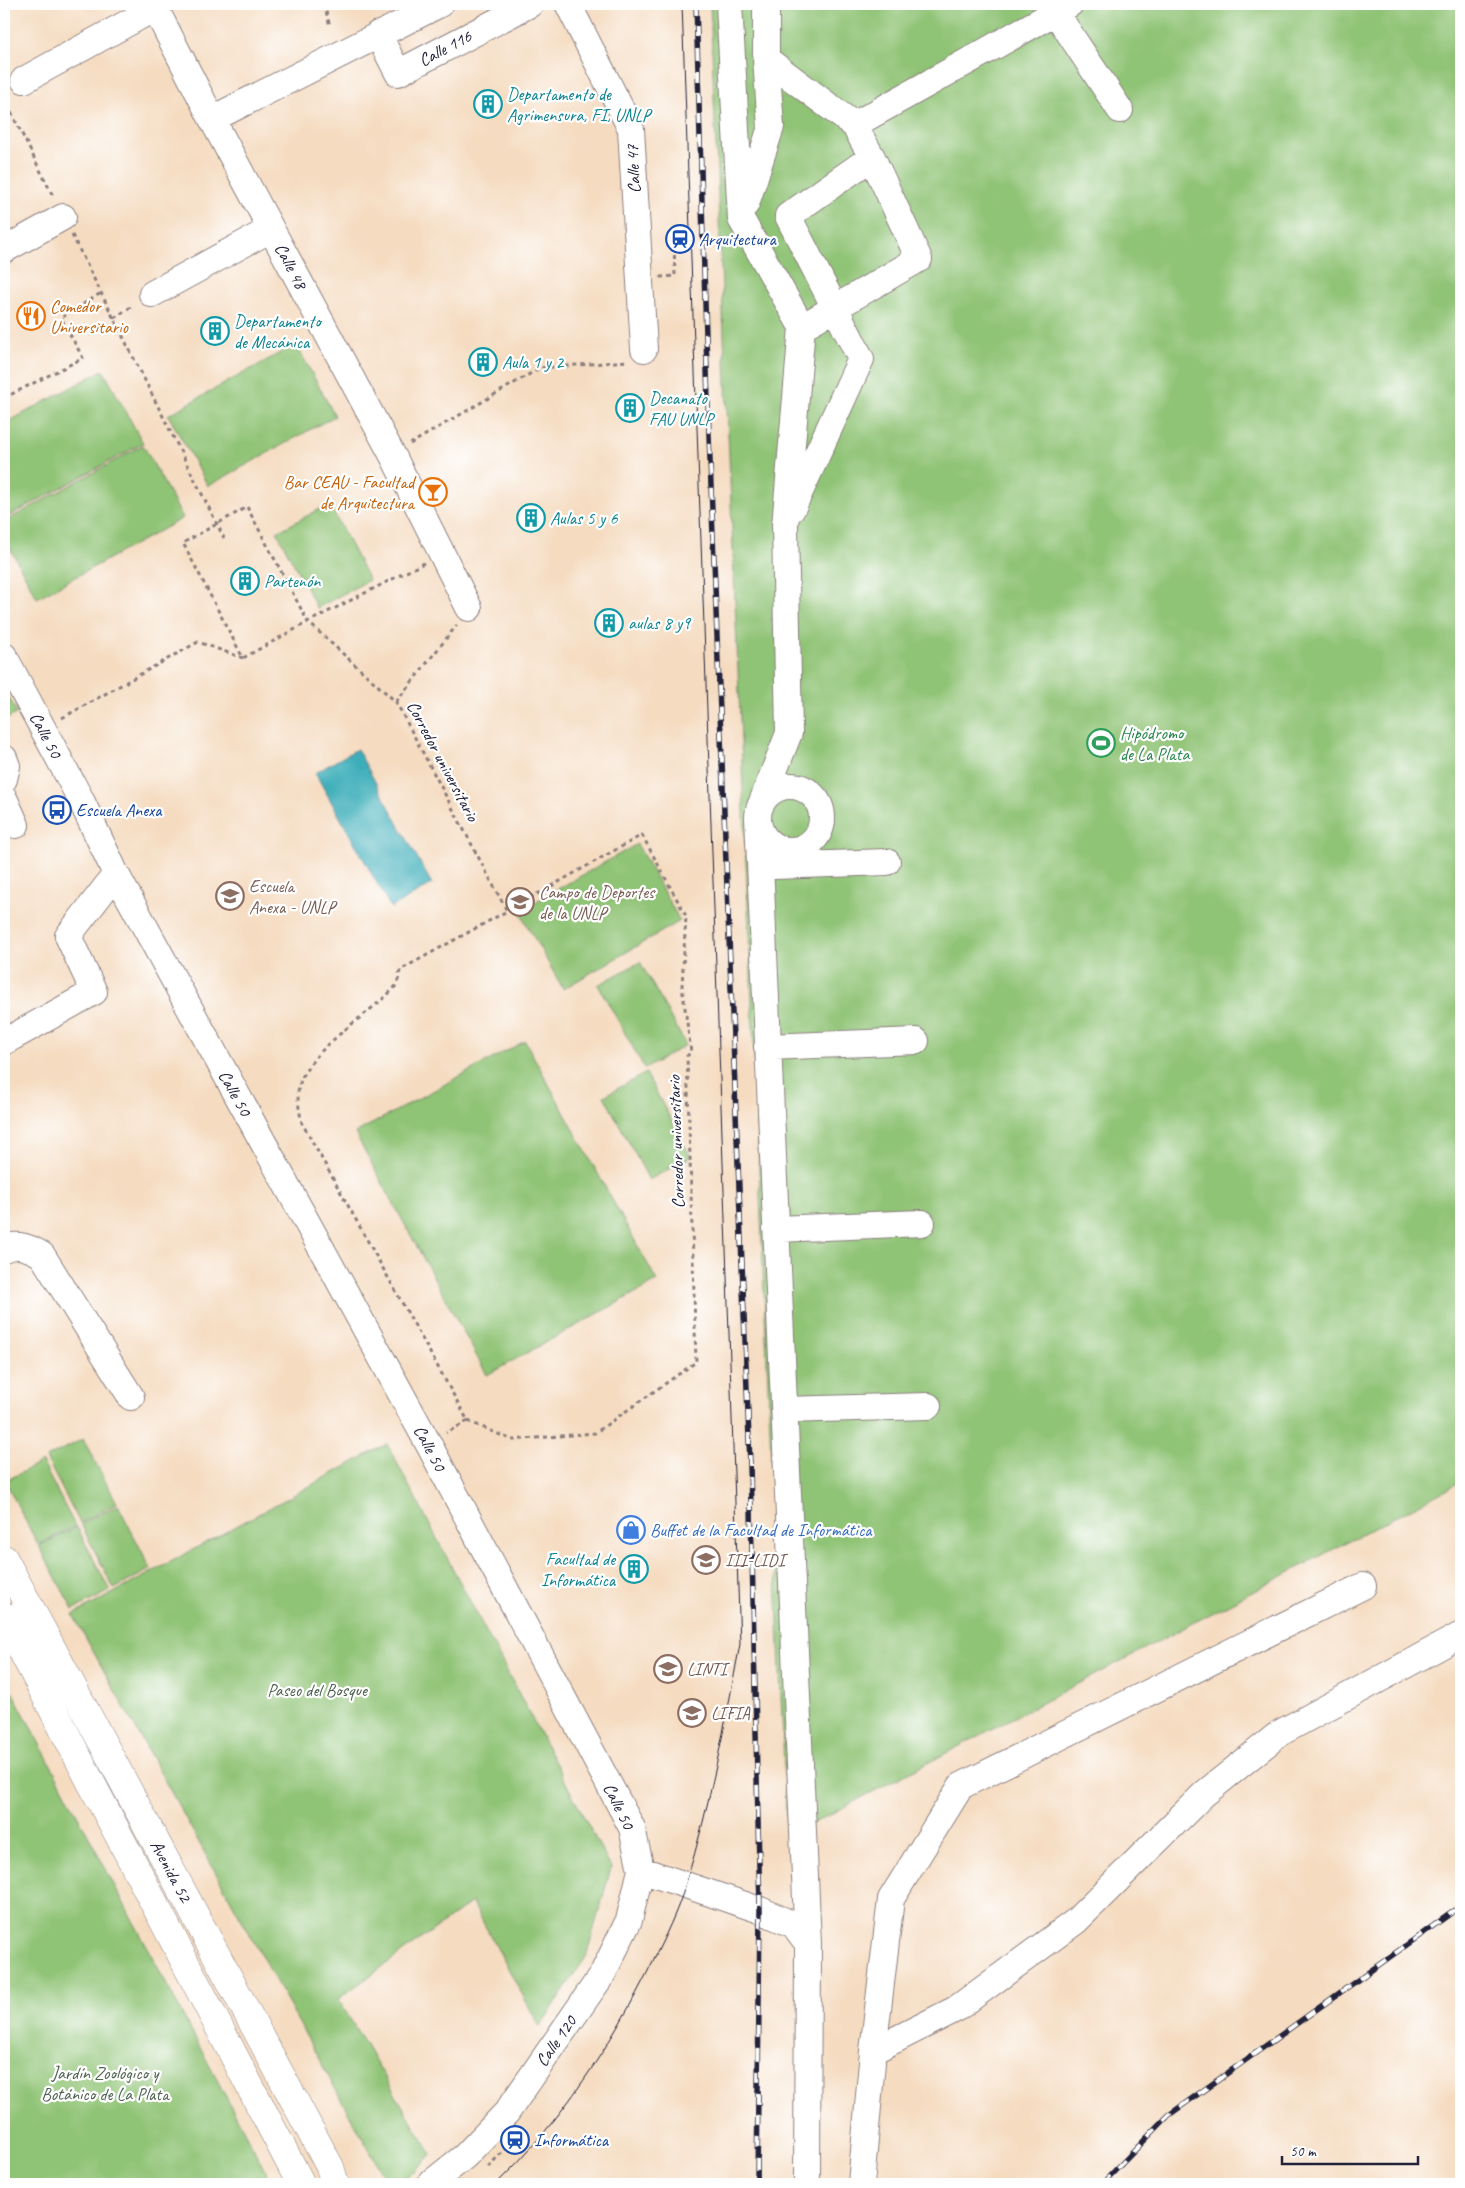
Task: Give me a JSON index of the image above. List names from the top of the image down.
{
  "streets": {
    "main road": ["Avenida 52"],
    "street": [
      "Calle 116",
      "Calle 47",
      "Calle 48",
      "Calle 50",
      "Calle 120"
    ],
    "path": ["Corredor universitario"]
  },
  "crossings": [
    ["Calle 50", "Calle 120"]
  ],
  "parks": ["Paseo del Bosque", "Jardín Zoológico y Botánico de La Plata"],
  "places": {
    "building": [
      "Departamento de Agrimensura, FI, UNLP",
      "Departamento de Mecánica",
      "Aula 1 y 2",
      "Decanato FAU UNLP",
      "Aulas 5 y 6",
      "Partenón",
      "aulas 8 y9",
      "Facultad de Informática"
    ],
    "station": ["Arquitectura", "Informática"],
    "restaurant": ["Comedor Universitario"],
    "bar": ["Bar CEAU - Facultad de Arquitectura"],
    "sports": ["Hipódromo de La Plata"],
    "bus stop": ["Escuela Anexa"],
    "school or university": [
      "Escuela Anexa - UNLP",
      "Campo de Deportes de la UNLP",
      "III-LIDI",
      "LINTI",
      "LIFIA"
    ],
    "shop": ["Buffet de la Facultad de Informática"]
  },
  "scale_bar": "50 m"
}
